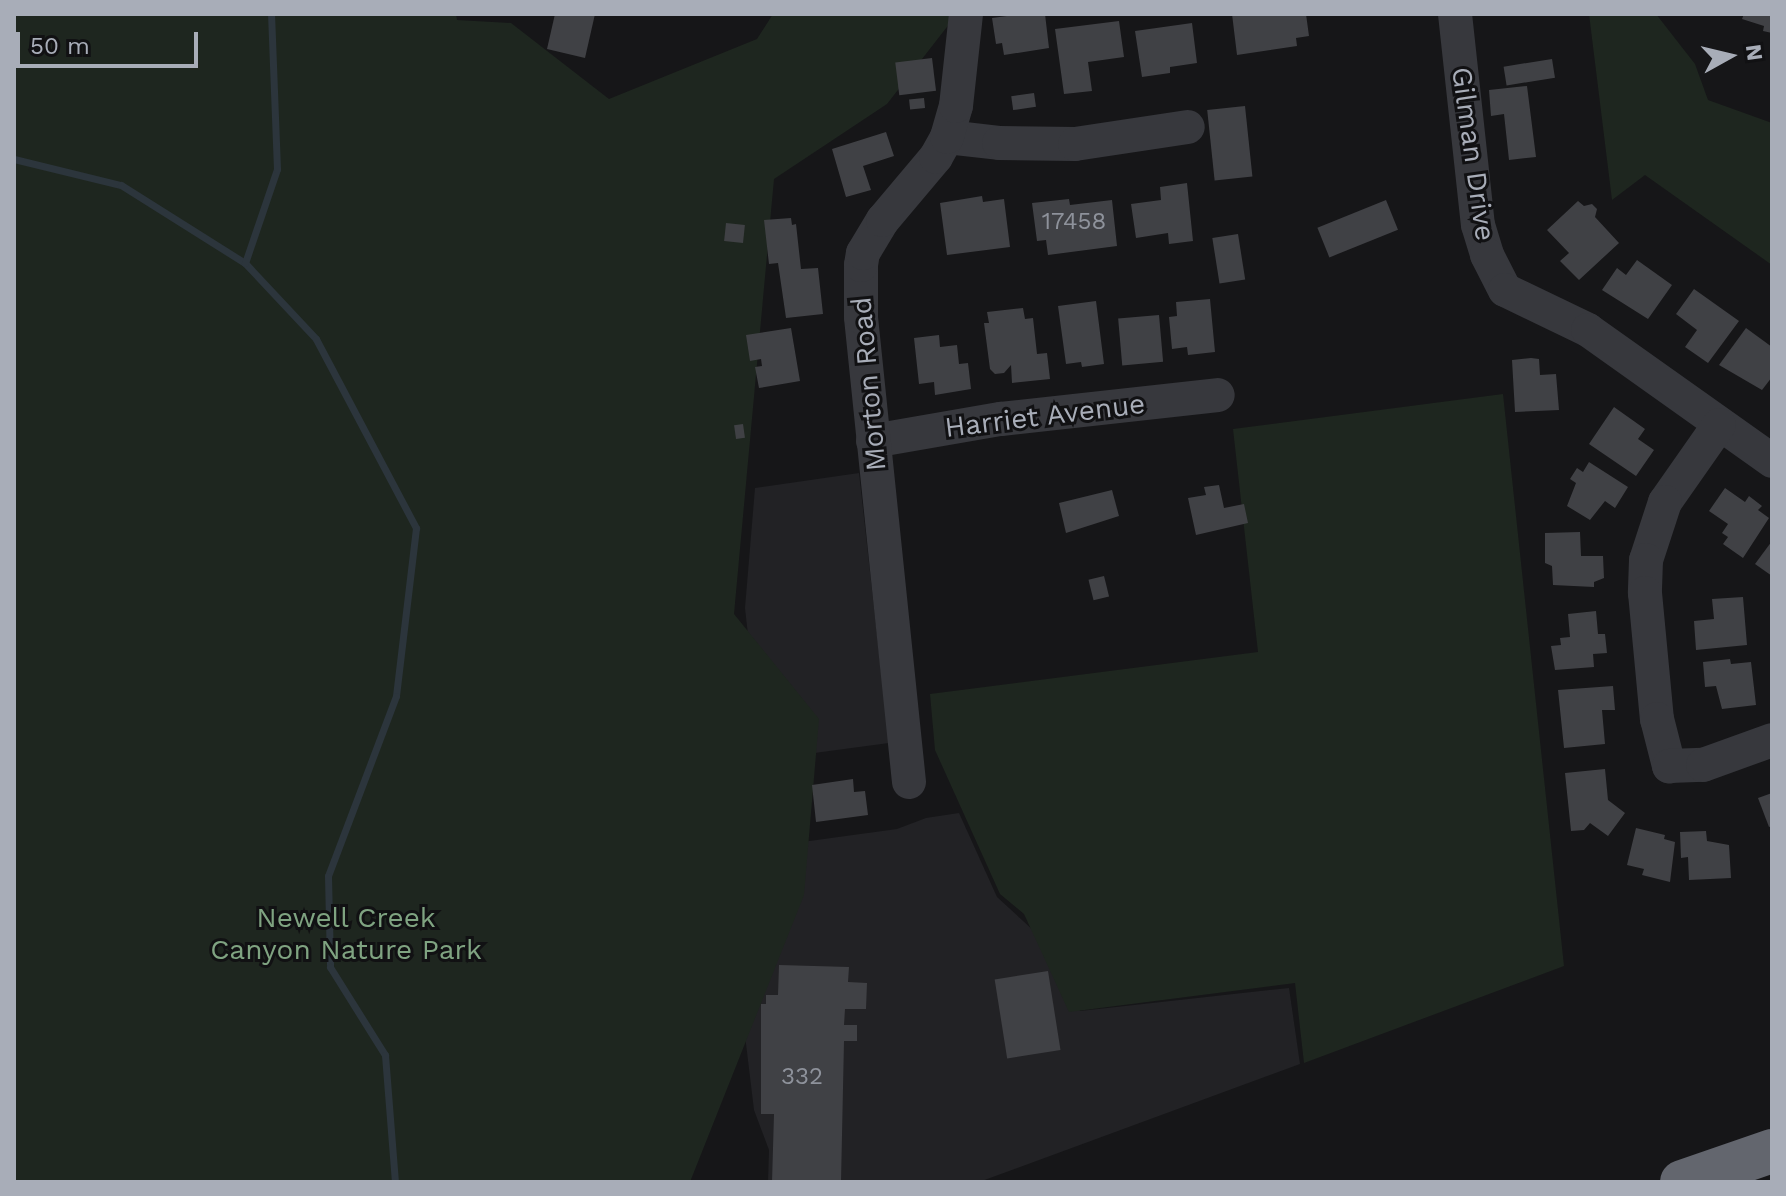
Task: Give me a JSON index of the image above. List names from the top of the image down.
{
  "streets": {
    "street": ["Gilman Drive", "Morton Road", "Harriet Avenue"]
  },
  "crossings": [
    ["Morton Road", "Harriet Avenue"]
  ],
  "parks": ["Newell Creek Canyon Nature Park"],
  "house_numbers": ["17458", "332"],
  "scale_bar": "50 m",
  "north": "right"
}
